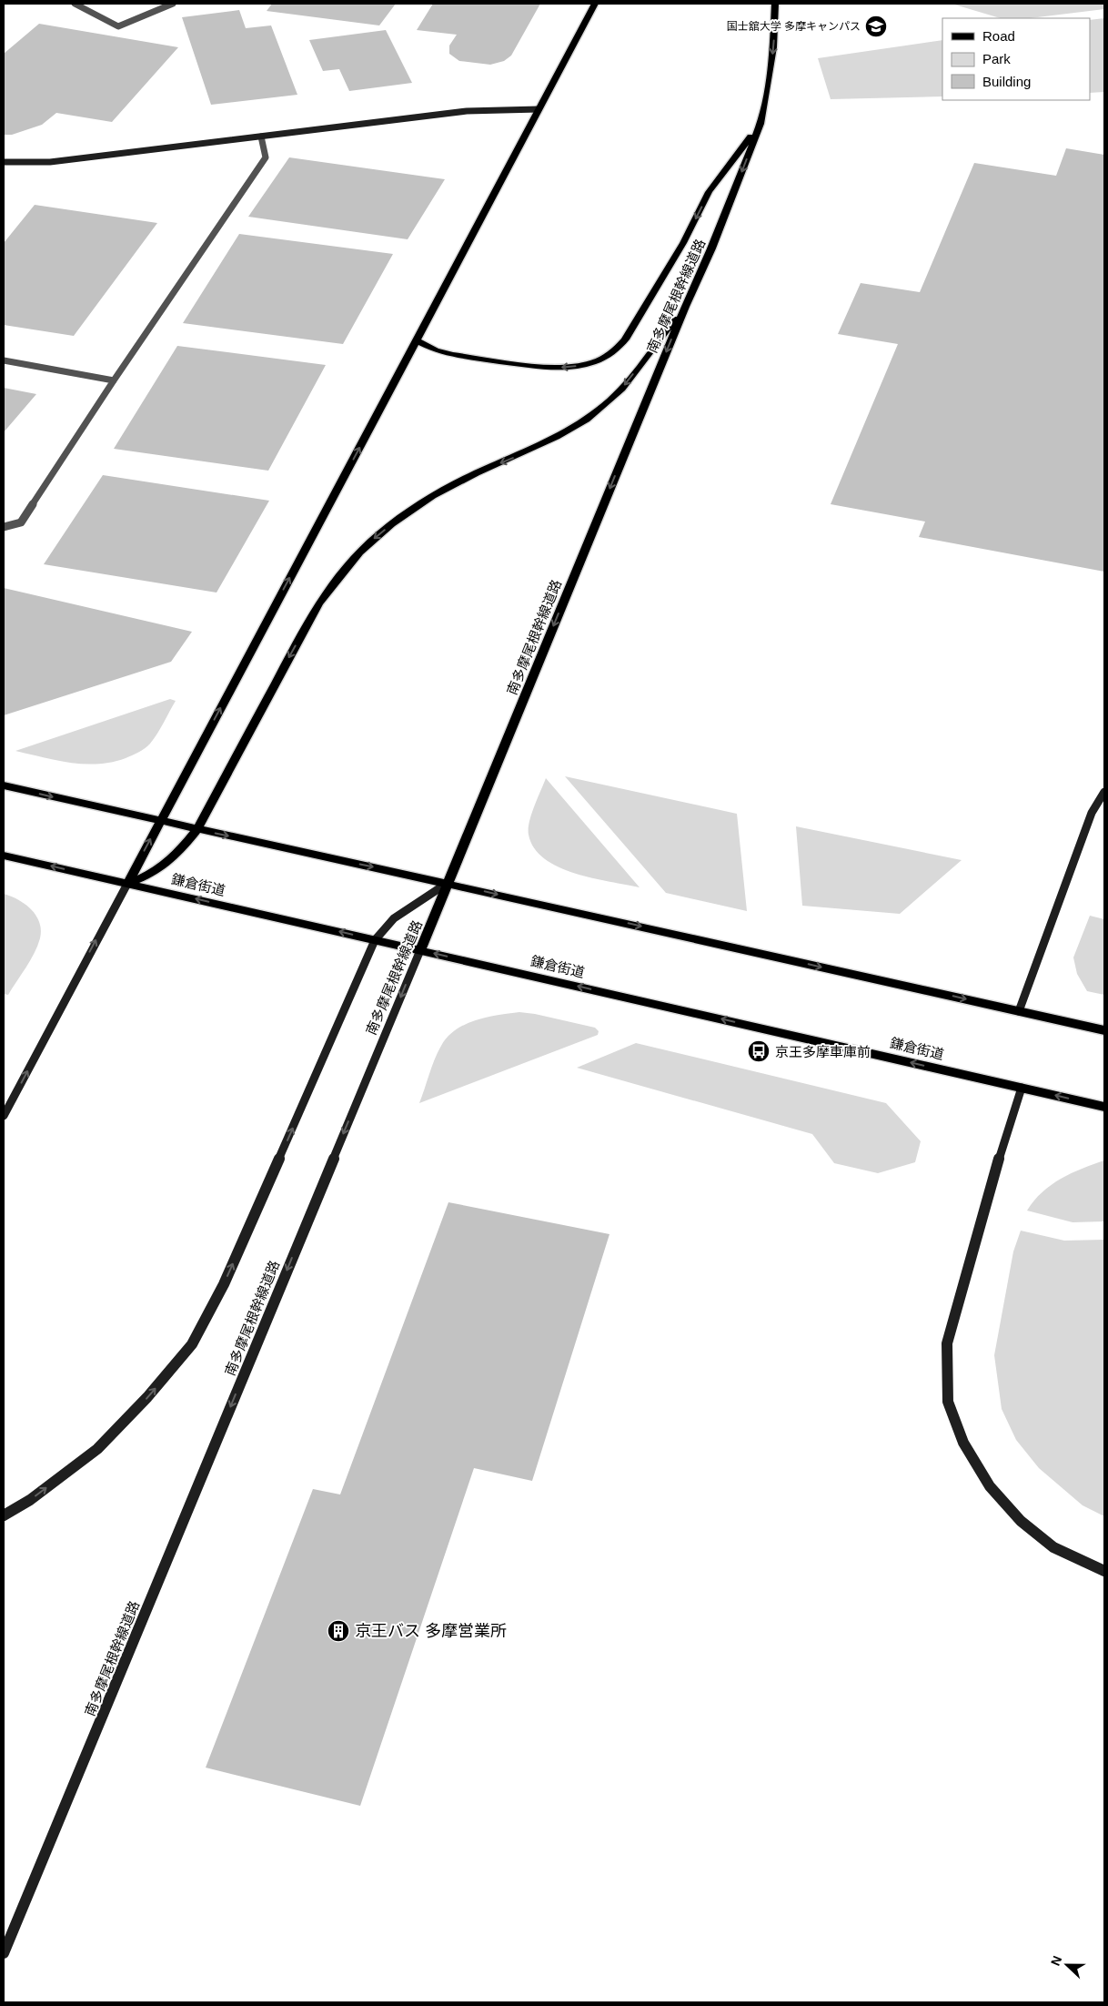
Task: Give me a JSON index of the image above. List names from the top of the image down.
{
  "streets": {
    "main road": ["南多摩尾根幹線道路", "鎌倉街道"]
  },
  "crossings": [
    ["南多摩尾根幹線道路", "鎌倉街道"]
  ],
  "places": {
    "school or university": ["国士舘大学 多摩キャンパス"],
    "bus stop": ["京王多摩車庫前"],
    "building": ["京王バス 多摩営業所"]
  },
  "legend": ["Road", "Park", "Building"],
  "north": "left"
}
